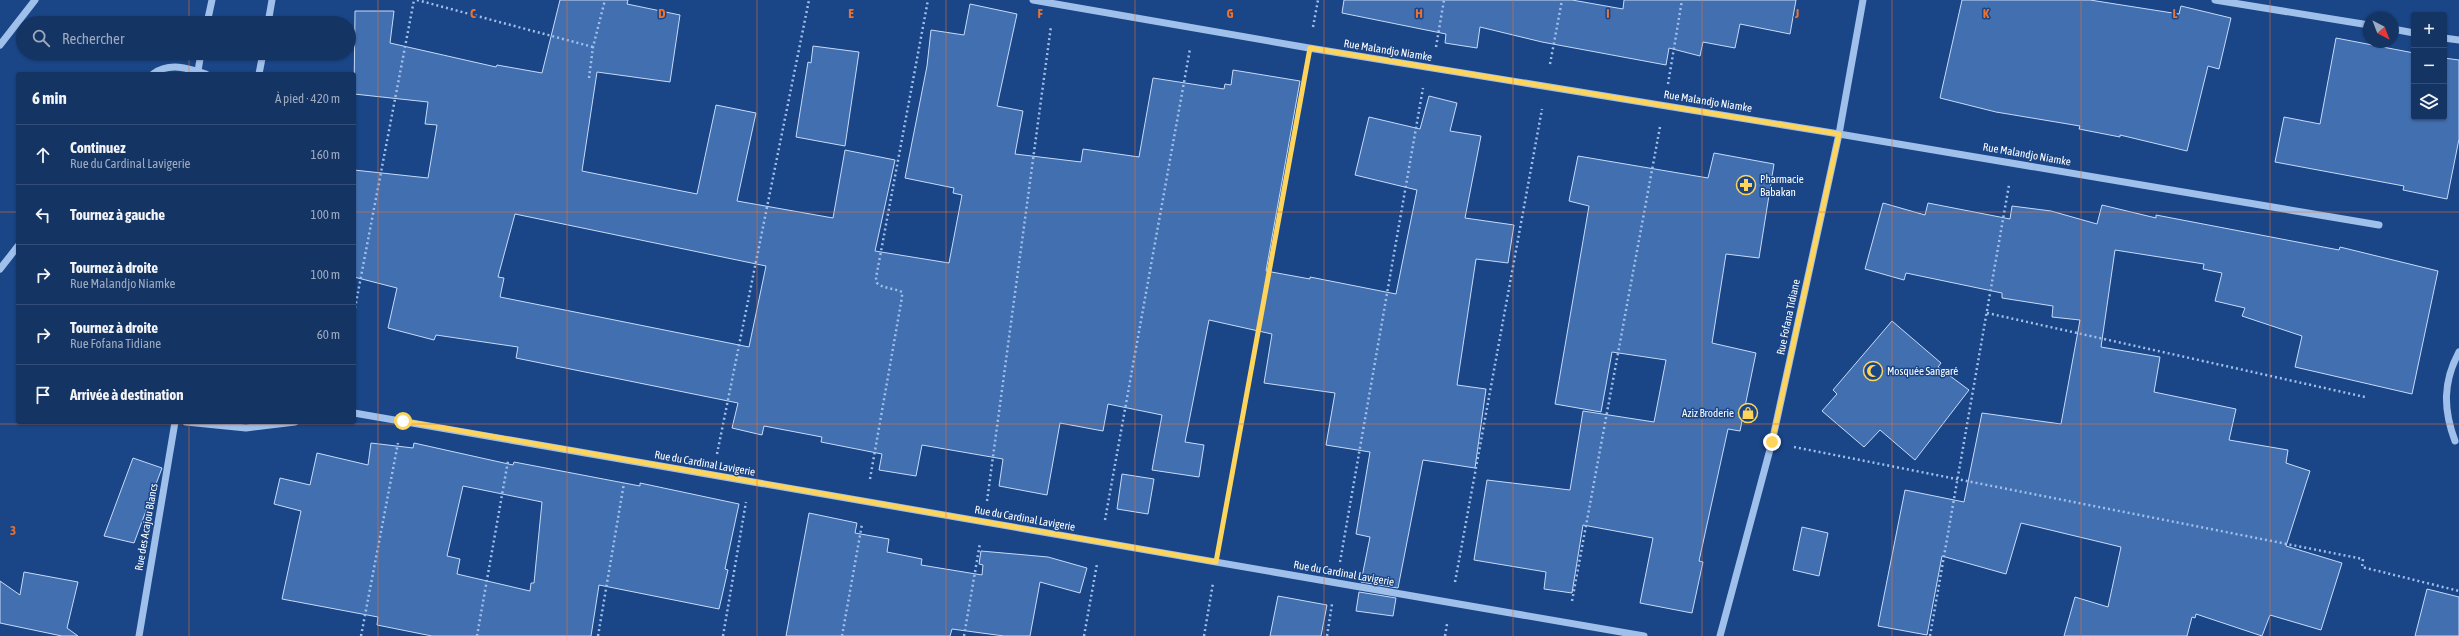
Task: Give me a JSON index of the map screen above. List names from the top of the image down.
{
  "streets": {
    "street": [
      "Rue Malandjo Niamke",
      "Rue Fofana Tidiane",
      "Rue du Cardinal Lavigerie",
      "Rue des Acajou Blancs"
    ]
  },
  "crossings": [
    ["Rue Malandjo Niamke", "Rue Fofana Tidiane"]
  ],
  "places": {
    "pharmacy": ["Pharmacie Babakan"],
    "mosque": ["Mosquée Sangaré"],
    "shop": ["Aziz Broderie"]
  },
  "north": "bottom right",
  "page": {
    "map_buttons": ["+", "−"],
    "search": "Rechercher",
    "heading": ["6 min", "À pied · 420 m"],
    "list": [
      ["Continuez", "Rue du Cardinal Lavigerie", "160 m"],
      ["Tournez à gauche", "100 m"],
      ["Tournez à droite", "Rue Malandjo Niamke", "100 m"],
      ["Tournez à droite", "Rue Fofana Tidiane", "60 m"],
      "Arrivée à destination"
    ]
  },
  "grid": {
    "columns": [
      "C",
      "D",
      "E",
      "F",
      "G",
      "H",
      "I",
      "J",
      "K",
      "L"
    ],
    "rows": ["3"]
  }
}
